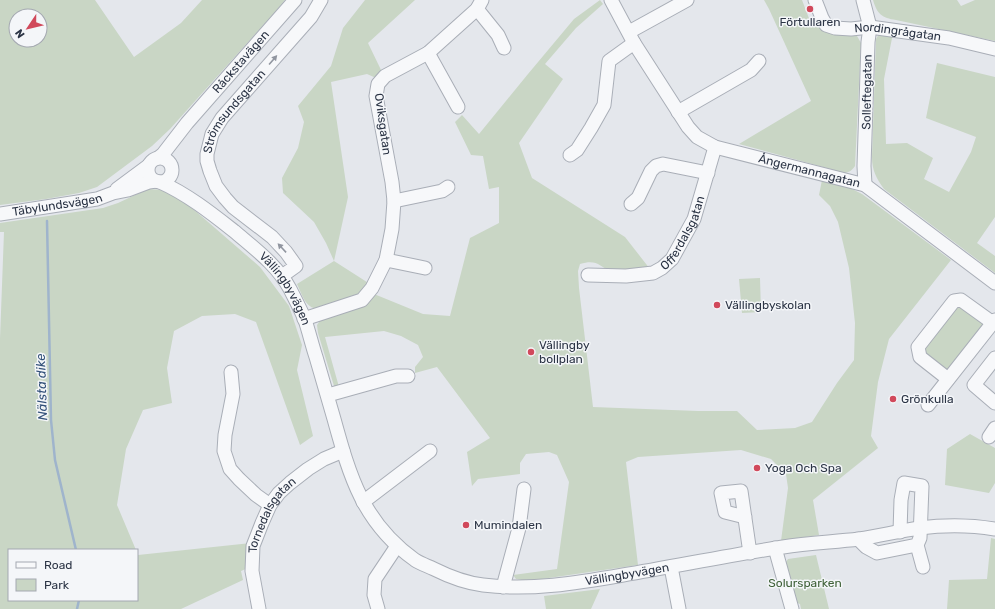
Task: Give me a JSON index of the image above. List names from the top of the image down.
{
  "streets": {
    "street": [
      "Nordingrågatan",
      "Råckstavägen",
      "Solleftegatan",
      "Strömsundsgatan",
      "Oviksgatan",
      "Ångermannagatan",
      "Täbylundsvägen",
      "Offerdalsgatan",
      "Vällingbyvägen",
      "Tornedalsgatan"
    ]
  },
  "crossings": [
    ["Nordingrågatan", "Solleftegatan"],
    ["Råckstavägen", "Täbylundsvägen"],
    ["Råckstavägen", "Vällingbyvägen"],
    ["Solleftegatan", "Ångermannagatan"],
    ["Strömsundsgatan", "Vällingbyvägen"],
    ["Oviksgatan", "Vällingbyvägen"],
    ["Ångermannagatan", "Offerdalsgatan"],
    ["Täbylundsvägen", "Vällingbyvägen"],
    ["Vällingbyvägen", "Tornedalsgatan"]
  ],
  "water": ["Nälsta dike"],
  "parks": ["Solursparken"],
  "places": [
    "Förtullaren",
    "Vällingbyskolan",
    "Vällingby bollplan",
    "Grönkulla",
    "Yoga Och Spa",
    "Mumindalen"
  ],
  "legend": ["Road", "Park"],
  "north": "bottom left"
}
